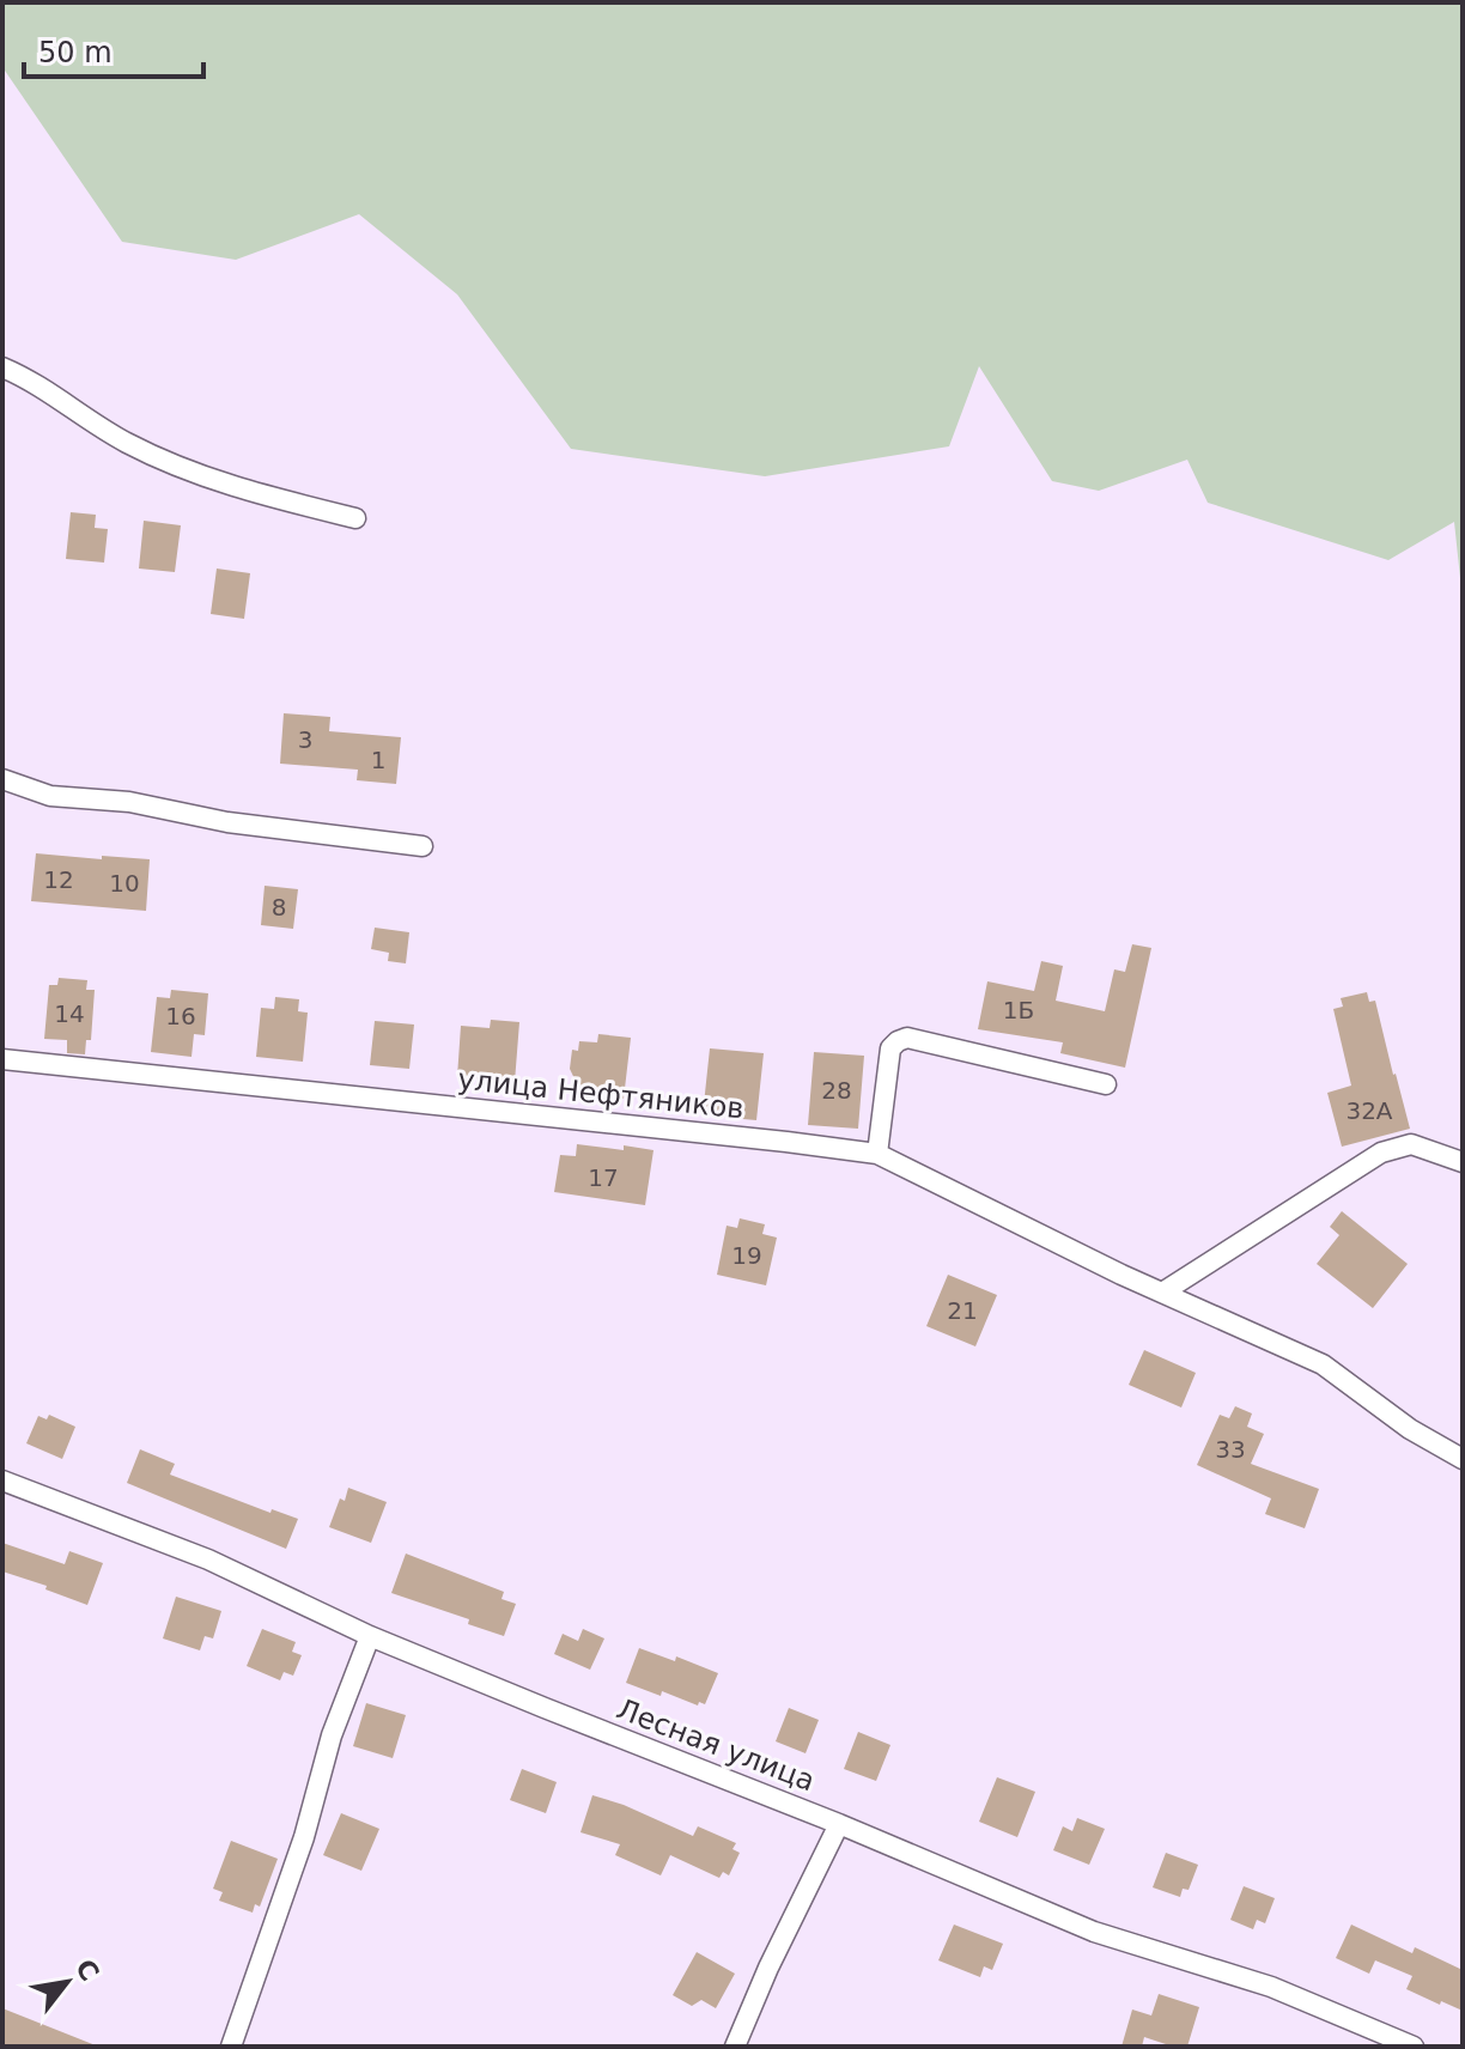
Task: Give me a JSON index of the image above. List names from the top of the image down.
{
  "streets": {
    "street": ["улица Нефтяников", "Лесная улица"]
  },
  "house_numbers": [
    "3",
    "1",
    "12",
    "10",
    "8",
    "1Б",
    "14",
    "16",
    "28",
    "32А",
    "17",
    "19",
    "21",
    "33"
  ],
  "scale_bar": "50 m",
  "north": "top right"
}
